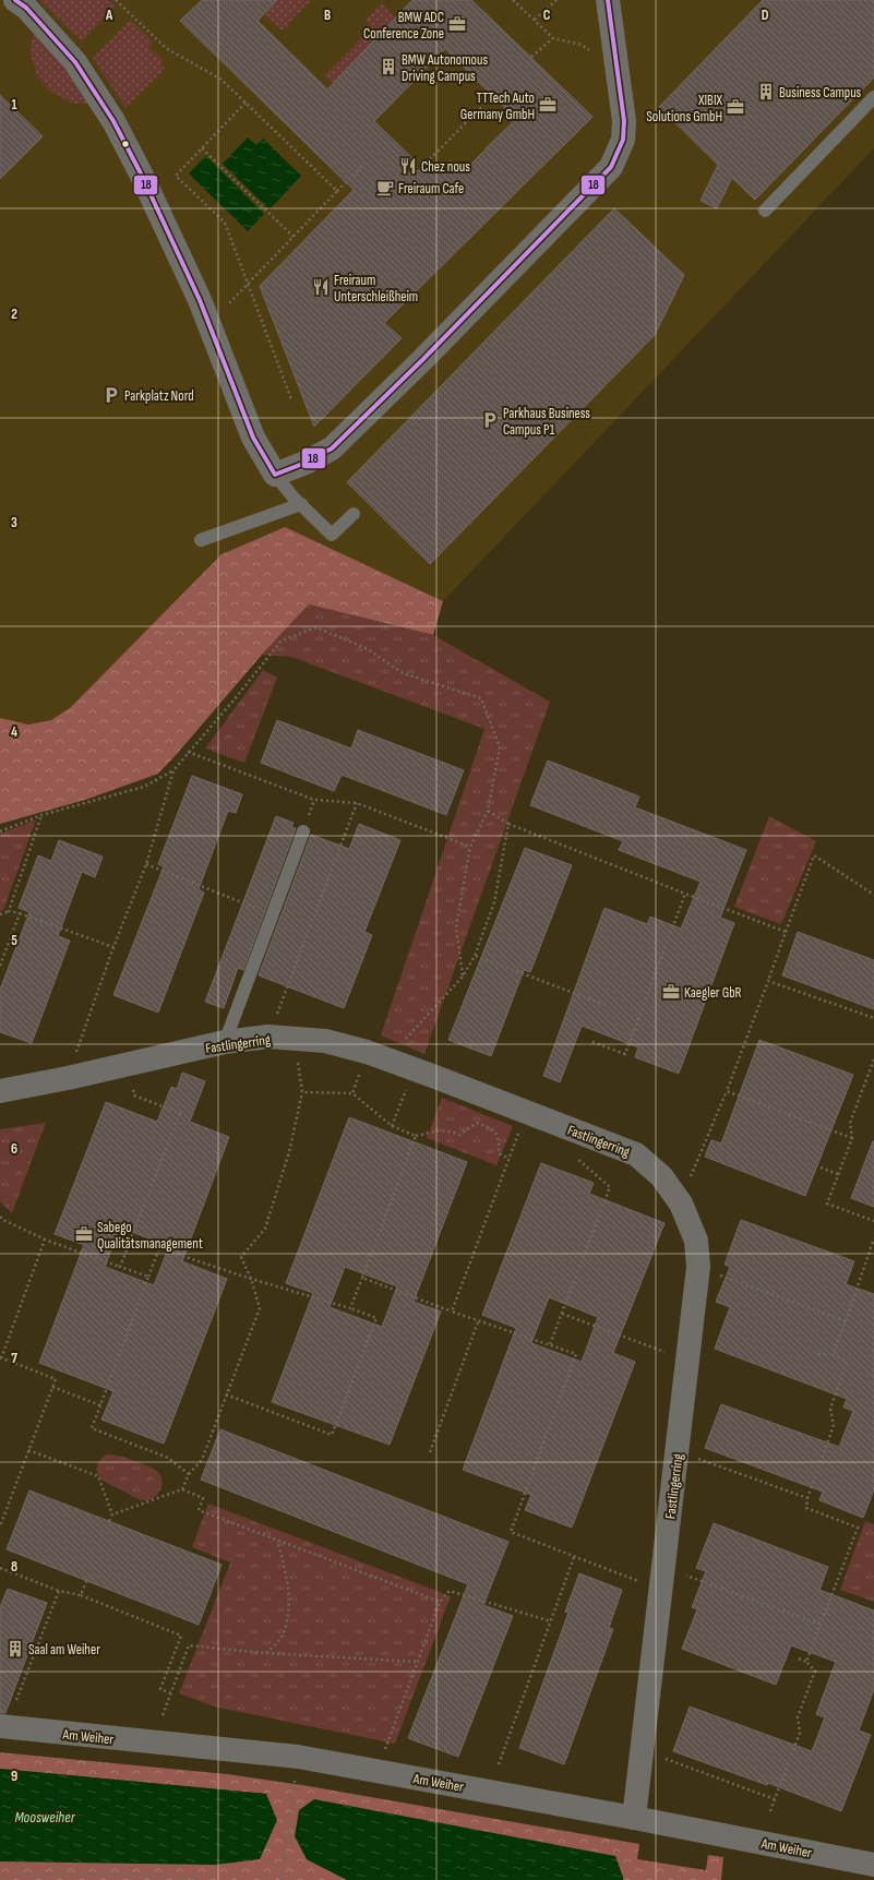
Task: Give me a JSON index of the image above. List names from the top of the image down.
{
  "streets": {
    "street": ["Fastlingerring", "Am Weiher"]
  },
  "crossings": [
    ["Fastlingerring", "Am Weiher"]
  ],
  "water": ["Moosweiher"],
  "places": {
    "office": [
      "BMW ADC Conference Zone",
      "TTTech Auto Germany GmbH",
      "XIBIX Solutions GmbH",
      "Kaegler GbR",
      "Sabego Qualitätsmanagement"
    ],
    "building": ["BMW Autonomous Driving Campus", "Business Campus", "Saal am Weiher"],
    "restaurant": ["Chez nous", "Freiraum Unterschleißheim"],
    "cafe": ["Freiraum Cafe"],
    "parking": ["Parkplatz Nord", "Parkhaus Business Campus P1"]
  },
  "lines": ["transit line 18"],
  "grid": {
    "columns": [
      "A",
      "B",
      "C",
      "D"
    ],
    "rows": [
      "1",
      "2",
      "3",
      "4",
      "5",
      "6",
      "7",
      "8",
      "9"
    ]
  }
}
